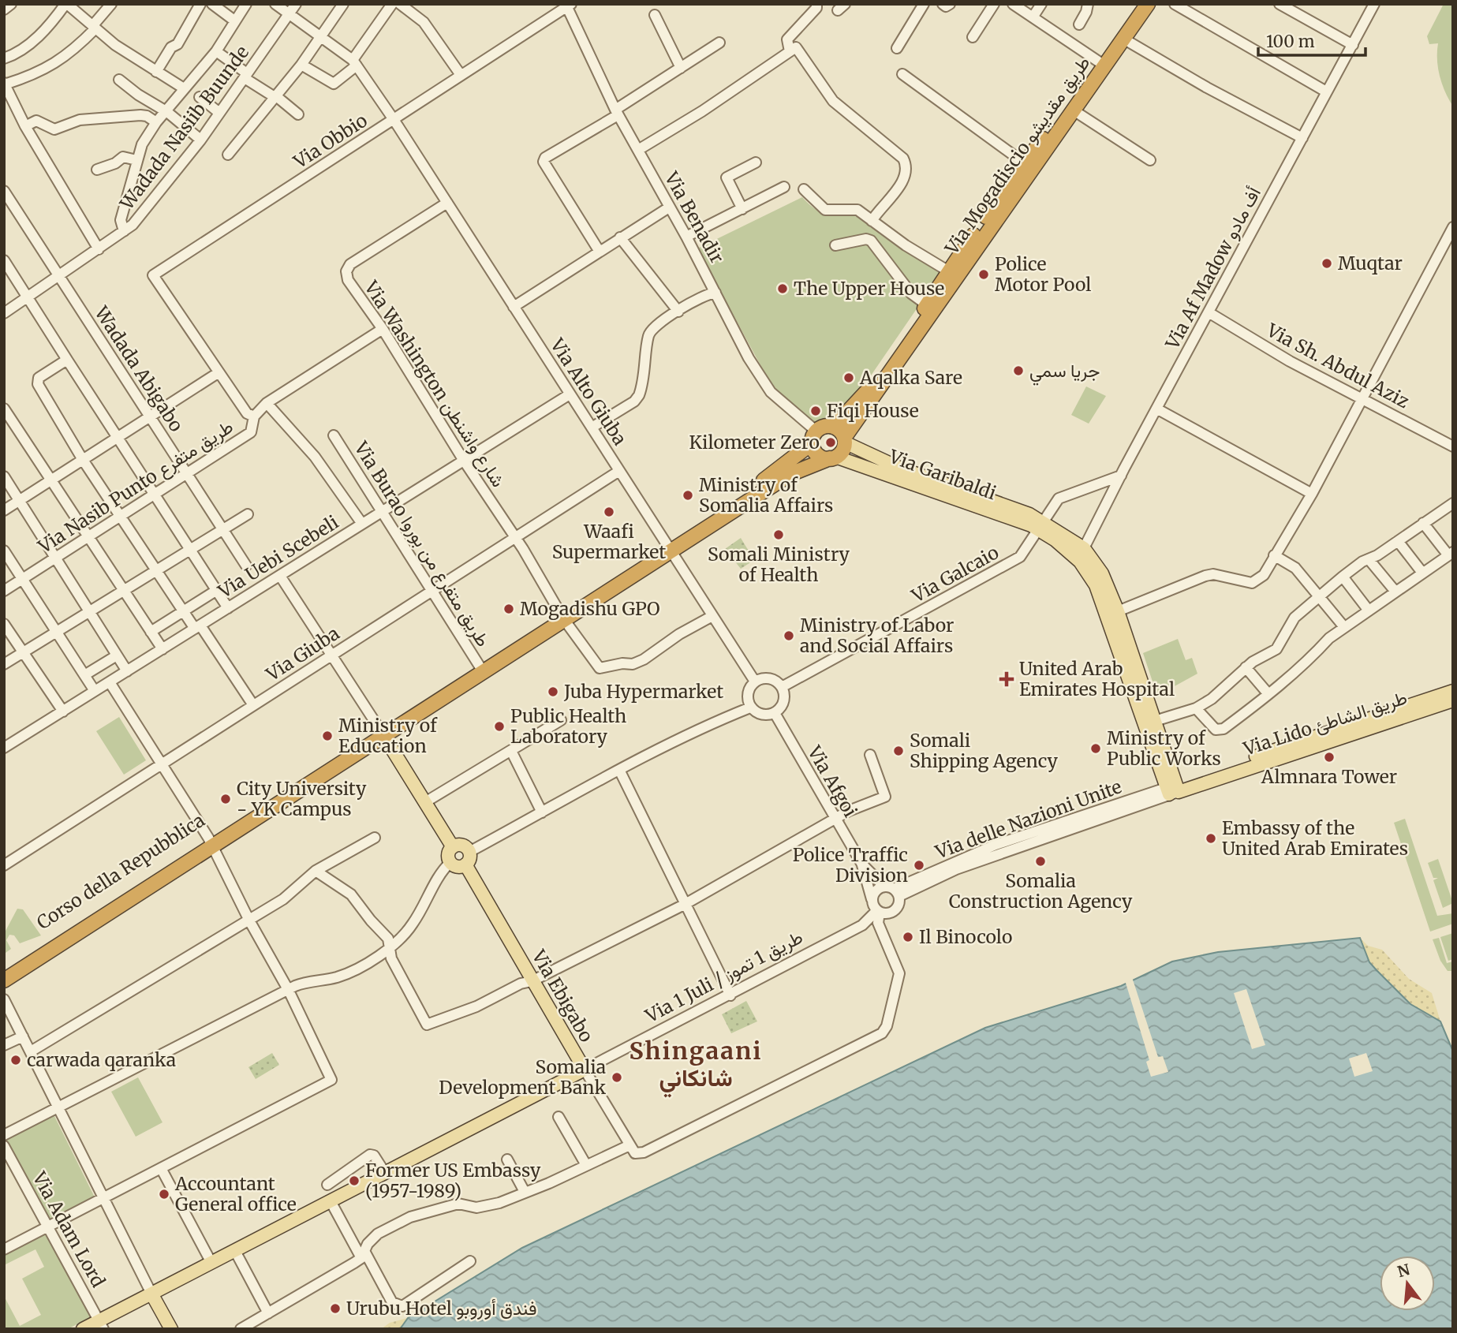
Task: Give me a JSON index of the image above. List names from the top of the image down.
{
  "streets": {
    "highway": ["Via Mogadiscio طريق مقديشو", "Corso della Repubblica"],
    "main road": ["Via Garibaldi", "Via Lido طريق الشاطئ", "Via Ebigabo"],
    "street": [
      "Wadada Nasiib Buunde",
      "Via Obbio",
      "Via Benadir",
      "Via Af Madow أف مادو",
      "Via Sh. Abdul Aziz",
      "Wadada Abigabo",
      "Via Washington شارع واشنطن",
      "Via Alto Giuba",
      "Via Nasib Punto طريق متفرع",
      "Via Burao طريق متفرع من بوروا",
      "Via Uebi Scebeli",
      "Via Galcaio",
      "Via Giuba",
      "Via Afgoi",
      "Via delle Nazioni Unite",
      "Via 1 Juli / طريق 1 تموز",
      "Via Adam Lord"
    ]
  },
  "crossings": [
    ["Wadada Nasiib Buunde", "Wadada Abigabo"],
    ["Wadada Nasiib Buunde", "Via Alto Giuba"],
    ["Via Obbio", "Via Benadir"],
    ["Via Obbio", "Via Alto Giuba"],
    ["Via Mogadiscio طريق مقديشو", "Via Benadir"],
    ["Via Mogadiscio طريق مقديشو", "Via Garibaldi"],
    ["Via Benadir", "Via Garibaldi"],
    ["Via Af Madow أف مادو", "Via Sh. Abdul Aziz"],
    ["Via Af Madow أف مادو", "Via Galcaio"],
    ["Wadada Abigabo", "Via Nasib Punto طريق متفرع"],
    ["Via Washington شارع واشنطن", "Via Alto Giuba"],
    ["Via Washington شارع واشنطن", "Via Nasib Punto طريق متفرع"],
    ["Via Washington شارع واشنطن", "Via Uebi Scebeli"],
    ["Via Washington شارع واشنطن", "Via Giuba"],
    ["Via Alto Giuba", "Via Uebi Scebeli"],
    ["Via Alto Giuba", "Via Galcaio"],
    ["Via Alto Giuba", "Via Giuba"],
    ["Via Alto Giuba", "Via Afgoi"],
    ["Via Garibaldi", "Via Galcaio"],
    ["Via Burao طريق متفرع من بوروا", "Via Uebi Scebeli"],
    ["Via Burao طريق متفرع من بوروا", "Via Giuba"],
    ["Via Galcaio", "Via Afgoi"],
    ["Via Lido طريق الشاطئ", "Via delle Nazioni Unite"],
    ["Via delle Nazioni Unite", "Via 1 Juli / طريق 1 تموز"],
    ["Via 1 Juli / طريق 1 تموز", "Via Ebigabo"]
  ],
  "districts": ["Shingaani شانكاني"],
  "places": {
    "other": [
      "Muqtar",
      "Police Motor Pool",
      "The Upper House",
      "جريا سمي",
      "Aqalka Sare",
      "Fiqi House",
      "Kilometer Zero",
      "Ministry of Somalia Affairs",
      "Waafi Supermarket",
      "Somali Ministry of Health",
      "Mogadishu GPO",
      "Ministry of Labor and Social Affairs",
      "Juba Hypermarket",
      "Public Health Laboratory",
      "Ministry of Education",
      "Ministry of Public Works",
      "Somali Shipping Agency",
      "Almnara Tower",
      "City University - YK Campus",
      "Embassy of the United Arab Emirates",
      "Somalia Construction Agency",
      "Police Traffic Division",
      "Il Binocolo",
      "carwada qaranka",
      "Somalia Development Bank",
      "Former US Embassy (1957-1989)",
      "Accountant General office",
      "Urubu Hotel فندق أوروبو"
    ],
    "health": ["United Arab Emirates Hospital"]
  },
  "scale_bar": "100 m",
  "north": "top"
}
